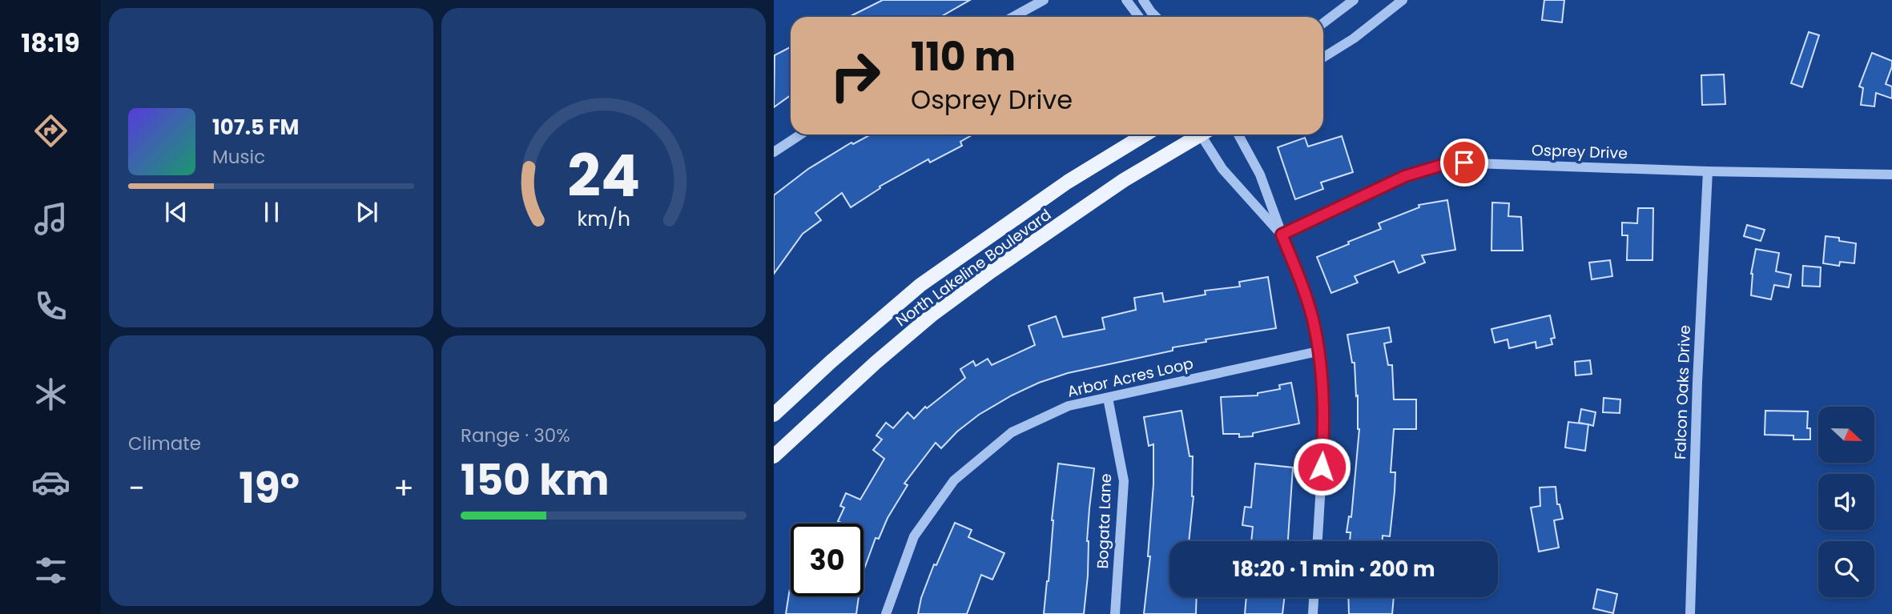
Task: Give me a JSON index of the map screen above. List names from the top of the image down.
{
  "streets": {
    "main road": ["North Lakeline Boulevard"],
    "street": [
      "Osprey Drive",
      "Arbor Acres Loop",
      "Falcon Oaks Drive",
      "Bogata Lane"
    ]
  },
  "crossings": [
    ["Osprey Drive", "Falcon Oaks Drive"],
    ["Arbor Acres Loop", "Bogata Lane"]
  ],
  "north": "right",
  "page": {
    "tabs": "18:19",
    "turn": ["110 m", "Osprey Drive"],
    "song": ["107.5 FM", "Music"],
    "tile": [
      "Climate",
      ["Range · 30%", "150 km"]
    ],
    "heat": ["−", "19°", "+"],
    "limit": "30",
    "trip": "18:20 · 1 min · 200 m",
    "gauge": ["24", "km/h"]
  }
}
